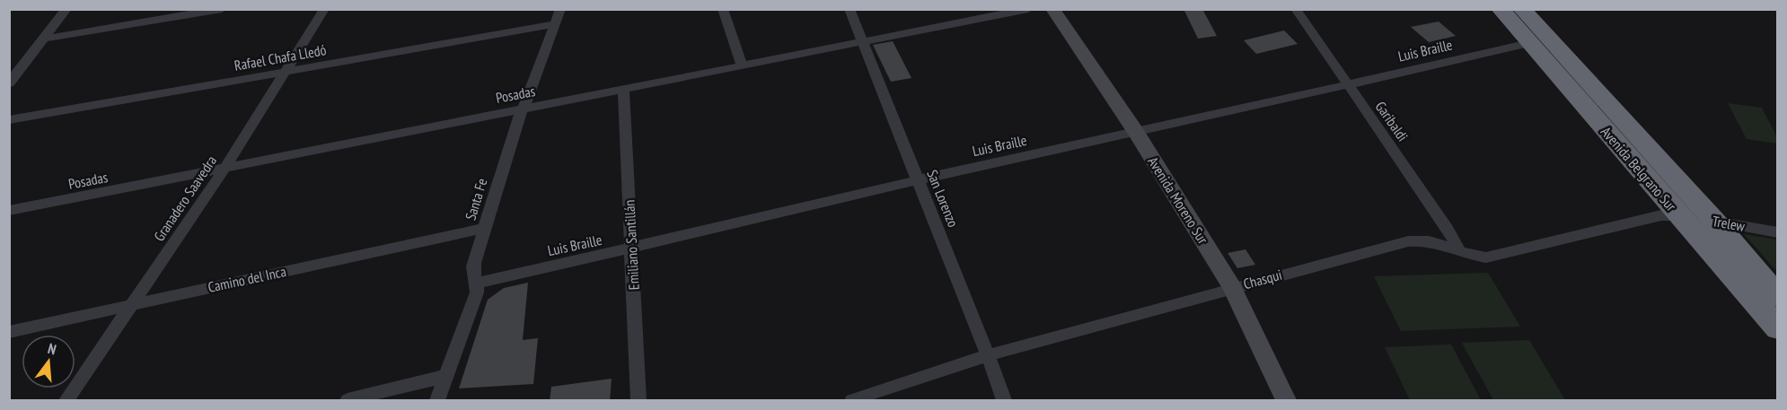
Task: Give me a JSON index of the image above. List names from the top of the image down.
{
  "streets": {
    "highway": ["Avenida Belgrano Sur"],
    "street": [
      "Luis Braille",
      "Rafael Chafa Lledó",
      "Posadas",
      "Garibaldi",
      "Granadero Saavedra",
      "San Lorenzo",
      "Santa Fe",
      "Avenida Moreno Sur",
      "Trelew",
      "Emiliano Santillán",
      "Camino del Inca",
      "Chasqui"
    ]
  },
  "crossings": [
    ["Luis Braille", "Garibaldi"],
    ["Luis Braille", "Avenida Belgrano Sur"],
    ["Luis Braille", "San Lorenzo"],
    ["Luis Braille", "Santa Fe"],
    ["Luis Braille", "Avenida Moreno Sur"],
    ["Luis Braille", "Emiliano Santillán"],
    ["Rafael Chafa Lledó", "Granadero Saavedra"],
    ["Rafael Chafa Lledó", "Santa Fe"],
    ["Posadas", "Granadero Saavedra"],
    ["Posadas", "San Lorenzo"],
    ["Posadas", "Santa Fe"],
    ["Posadas", "Emiliano Santillán"],
    ["Garibaldi", "Chasqui"],
    ["Avenida Belgrano Sur", "Trelew"],
    ["Avenida Belgrano Sur", "Chasqui"],
    ["Granadero Saavedra", "Camino del Inca"],
    ["San Lorenzo", "Chasqui"],
    ["Santa Fe", "Camino del Inca"],
    ["Avenida Moreno Sur", "Chasqui"],
    ["Trelew", "Chasqui"]
  ],
  "north": "top"
}
